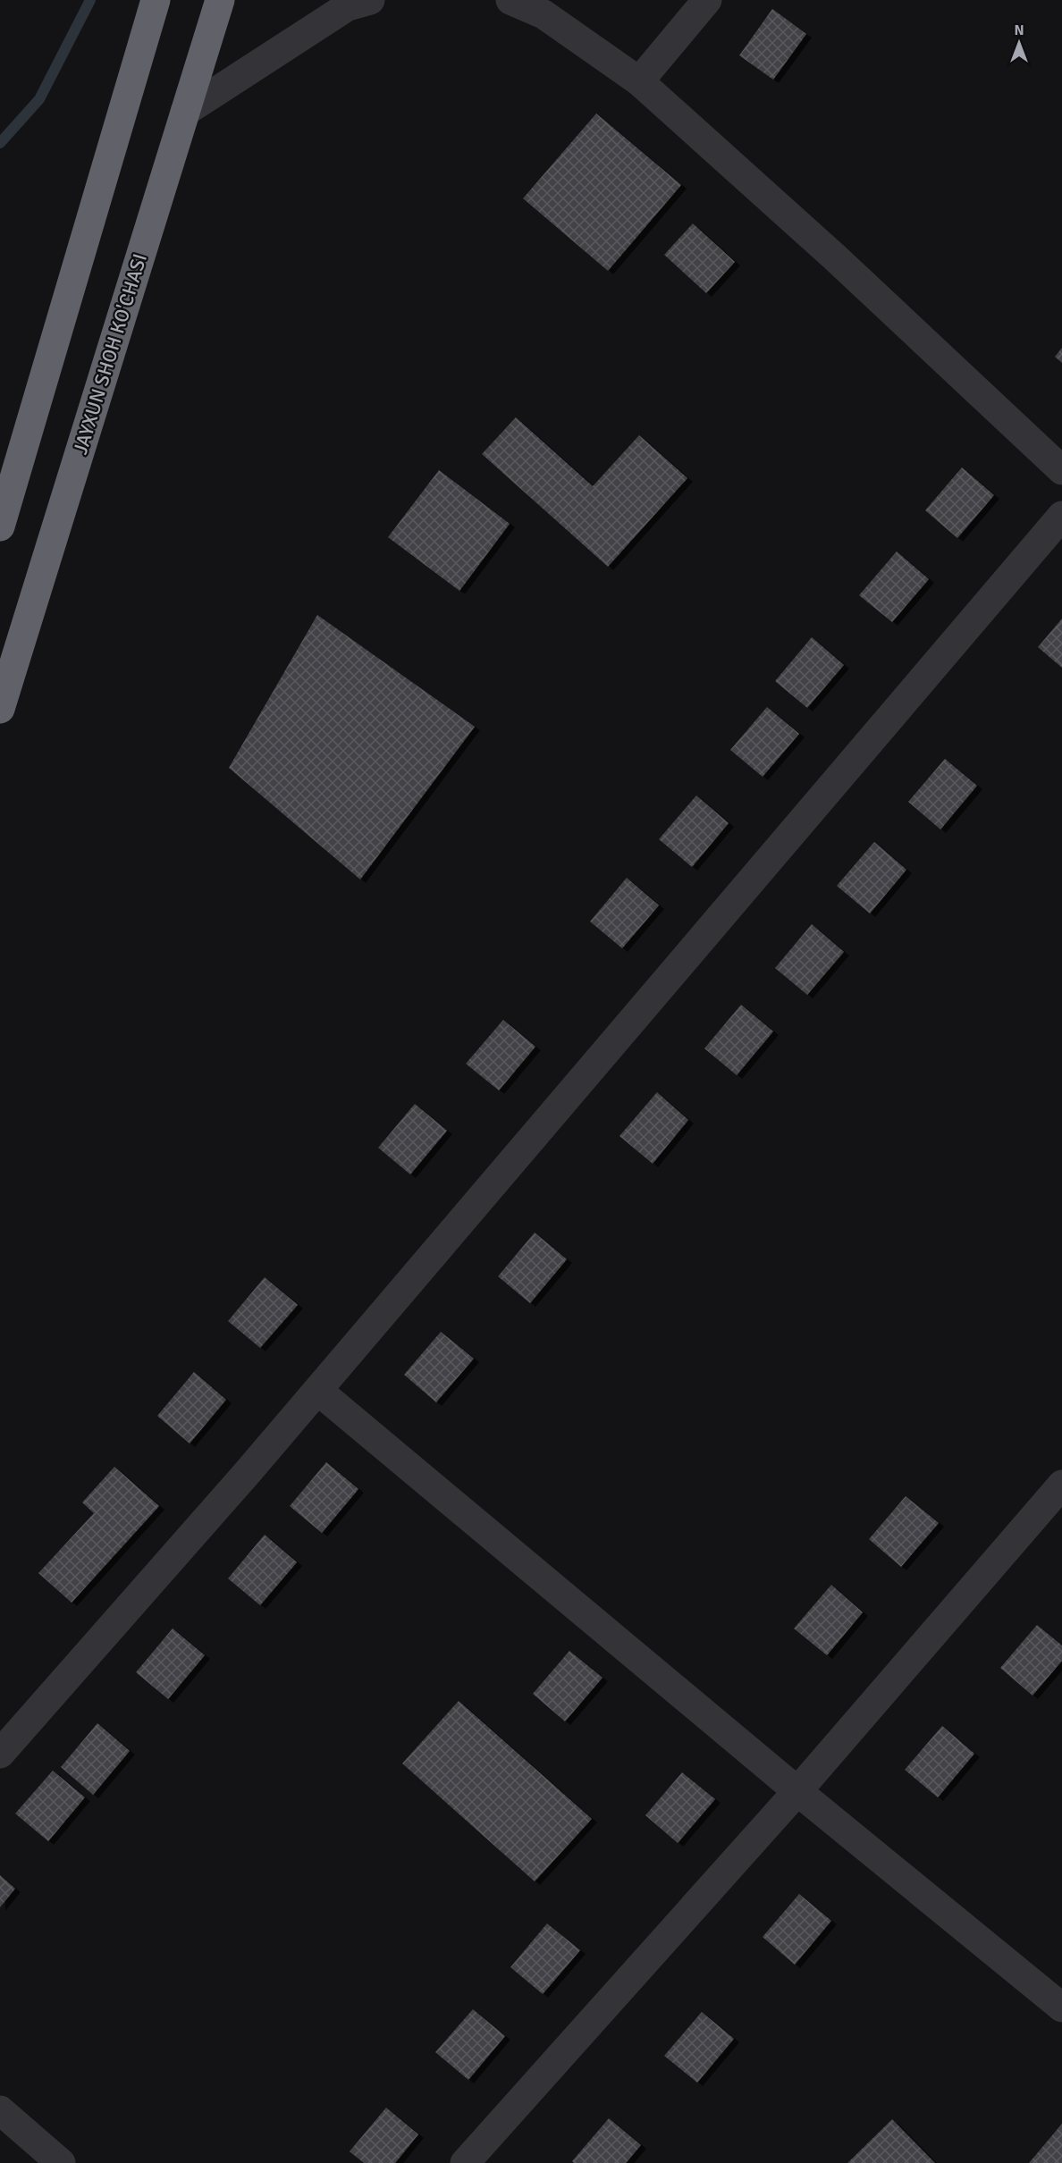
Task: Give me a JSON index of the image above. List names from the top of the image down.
{
  "streets": {
    "highway": ["JAYXUN SHOH KO'CHASI"]
  },
  "north": "top"
}
